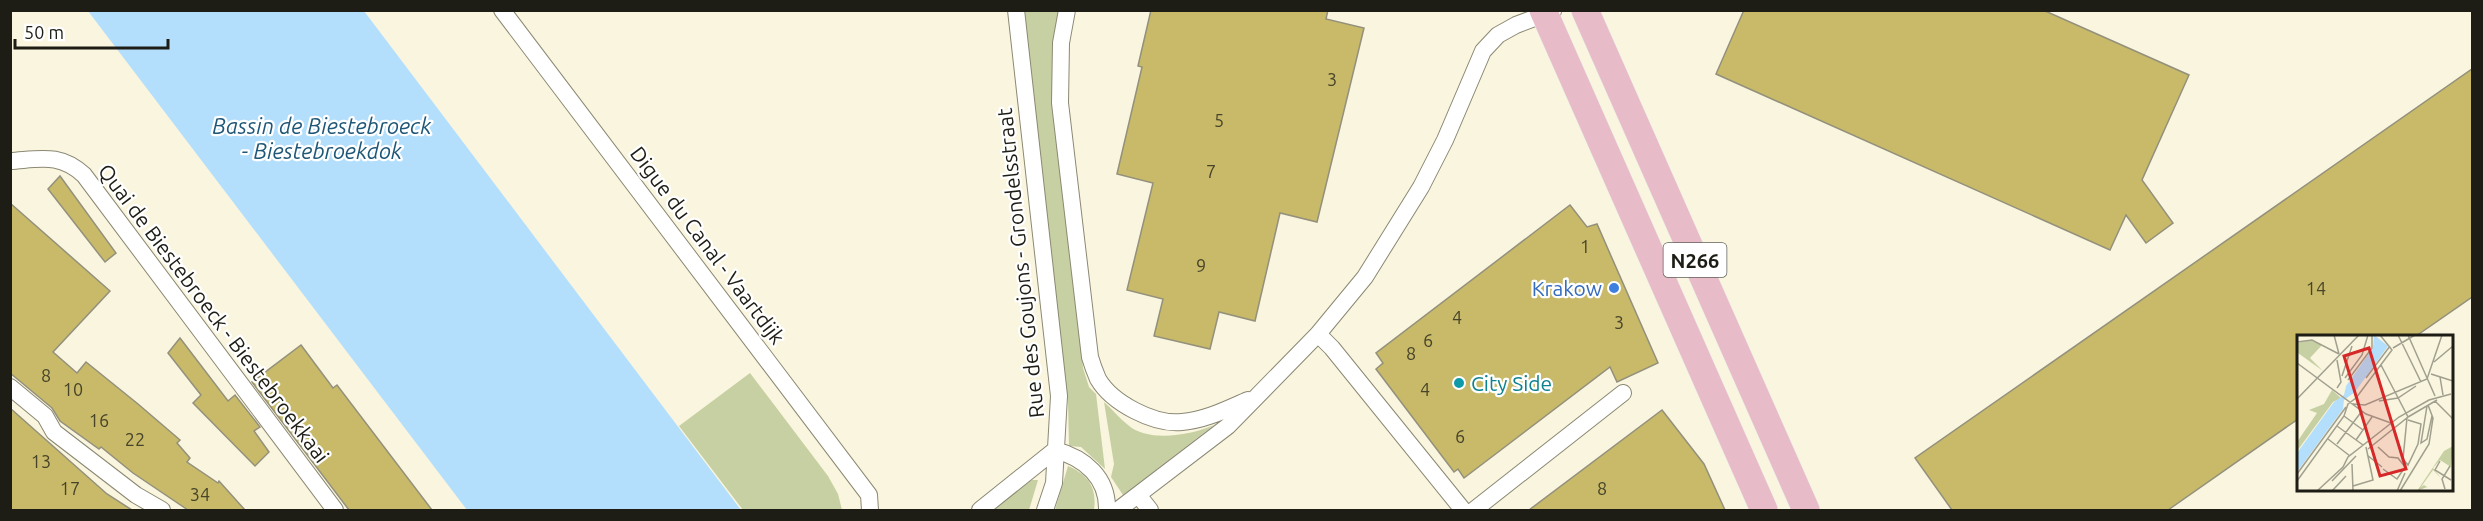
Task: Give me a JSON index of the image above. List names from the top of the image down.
{
  "streets": {
    "main road": ["N266"],
    "street": ["Digue du Canal - Vaartdijk", "Rue des Goujons - Grondelsstraat", "Quai de Biestebroeck - Biestebroekkaai"]
  },
  "water": ["Bassin de Biestebroeck - Biestebroekdok"],
  "places": ["Krakow", "City Side"],
  "house_numbers": [
    "3",
    "5",
    "7",
    "1",
    "9",
    "14",
    "4",
    "3",
    "6",
    "8",
    "8",
    "10",
    "4",
    "16",
    "6",
    "22",
    "13",
    "17",
    "8",
    "34"
  ],
  "scale_bar": "50 m"
}
